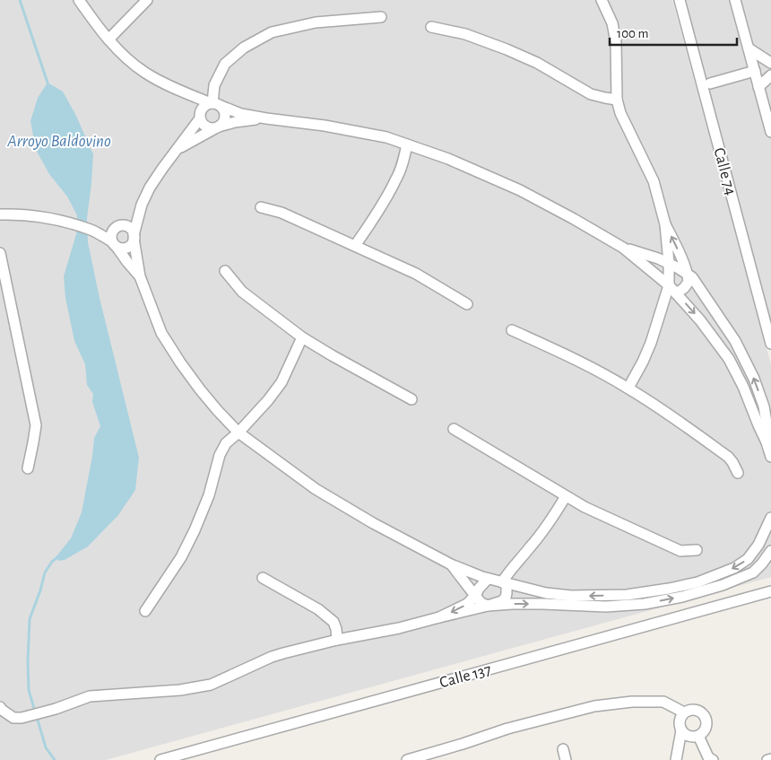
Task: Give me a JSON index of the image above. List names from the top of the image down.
{
  "streets": {
    "street": ["Calle 74", "Calle 137"]
  },
  "water": ["Arroyo Baldovino"],
  "scale_bar": "100 m"
}
